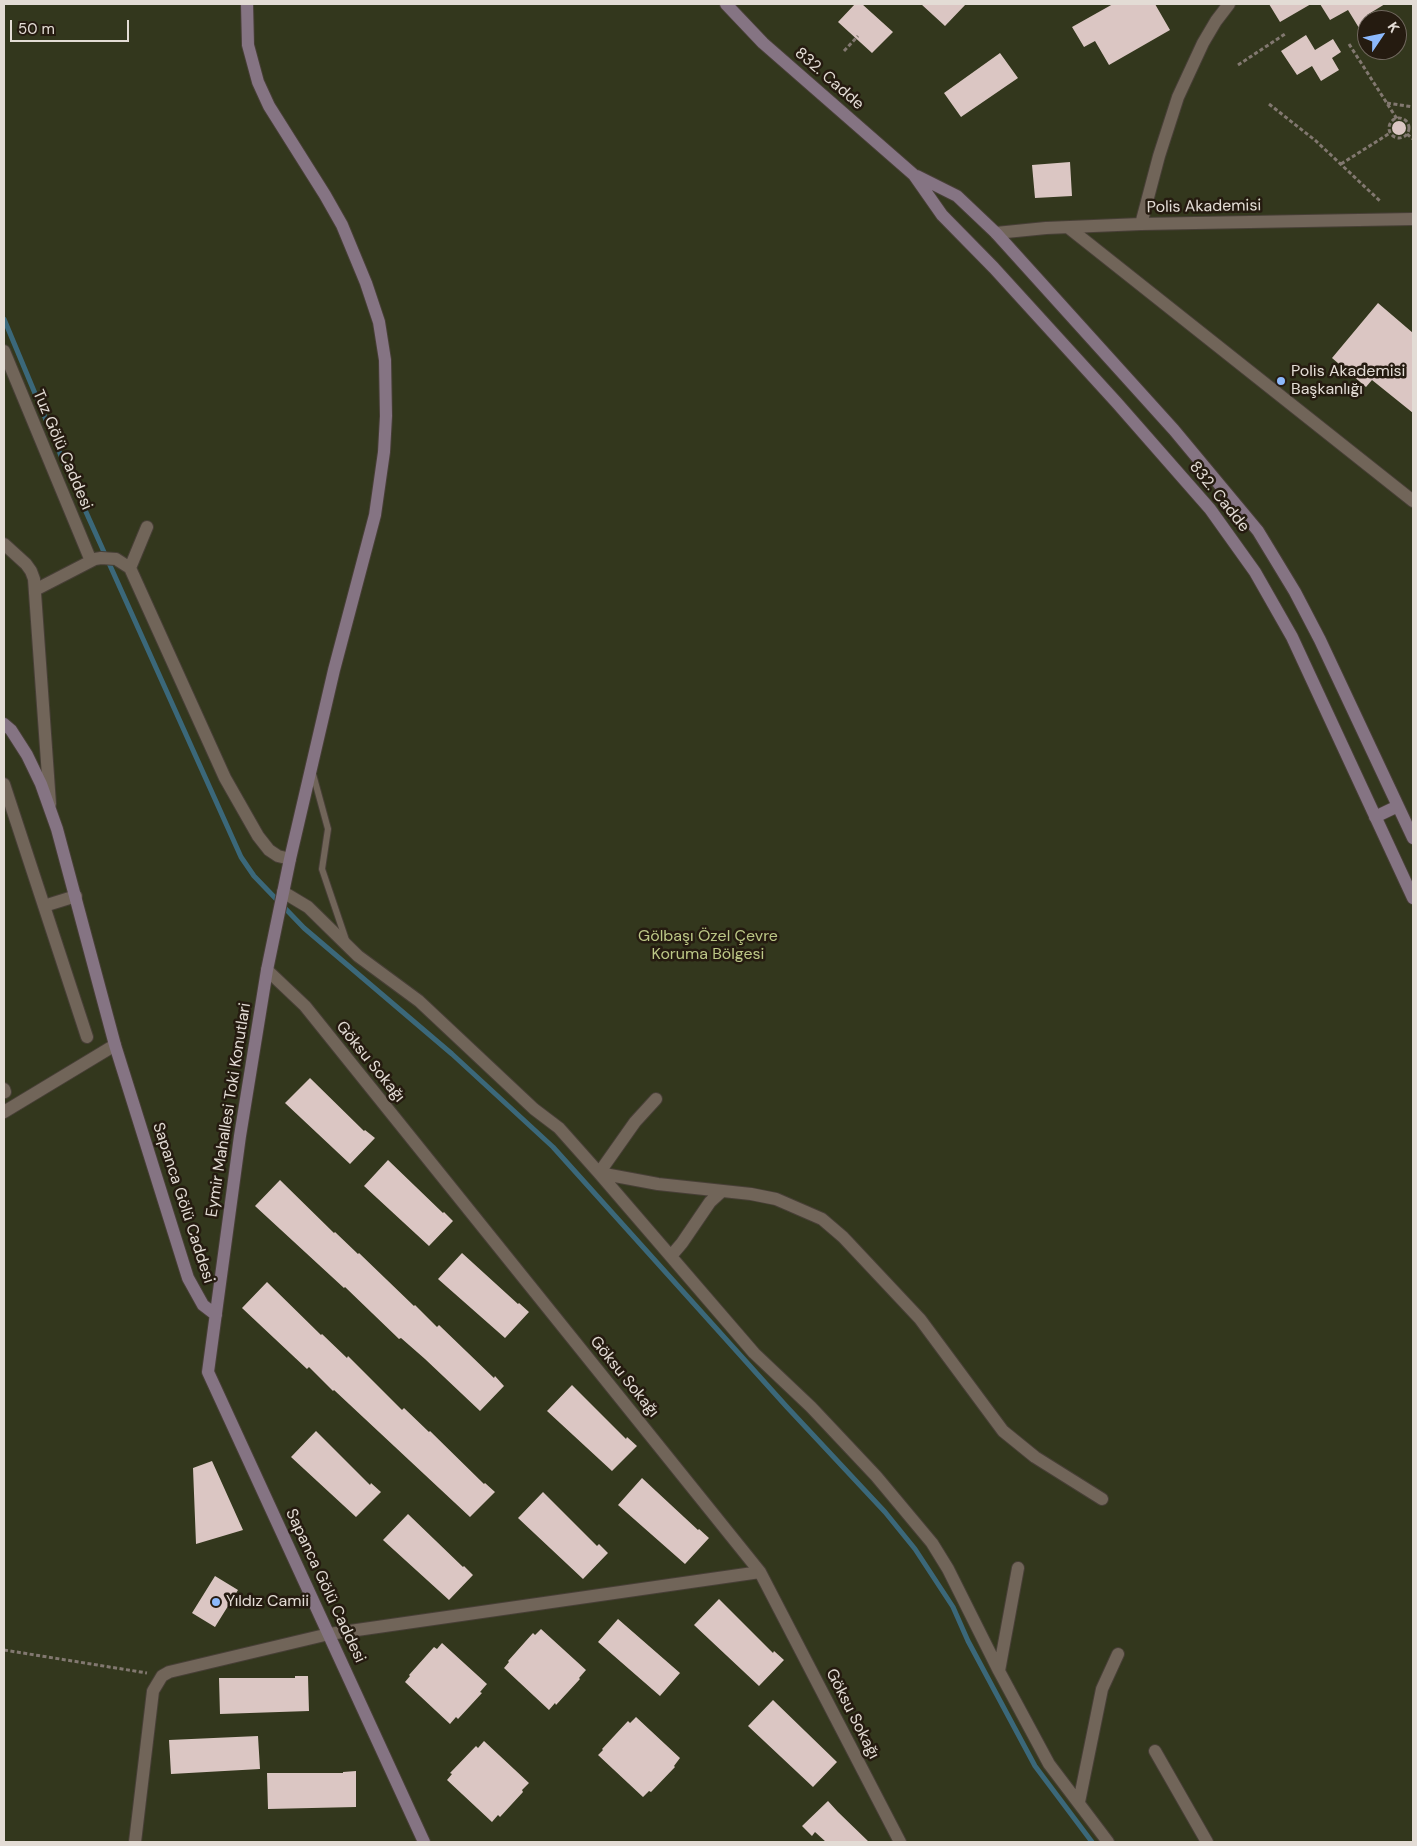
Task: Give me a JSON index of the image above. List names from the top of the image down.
{
  "streets": {
    "street": [
      "832. Cadde",
      "Polis Akademisi",
      "Tuz Gölü Caddesi",
      "Göksu Sokağı",
      "Eymir Mahallesi Toki Konutlari",
      "Sapanca Gölü Caddesi"
    ]
  },
  "crossings": [
    ["832. Cadde", "Polis Akademisi"],
    ["Göksu Sokağı", "Eymir Mahallesi Toki Konutlari"],
    ["Eymir Mahallesi Toki Konutlari", "Sapanca Gölü Caddesi"]
  ],
  "parks": ["Gölbaşı Özel Çevre Koruma Bölgesi"],
  "places": ["Polis Akademisi Başkanlığı", "Yıldız Camii"],
  "scale_bar": "50 m",
  "north": "top right"
}
